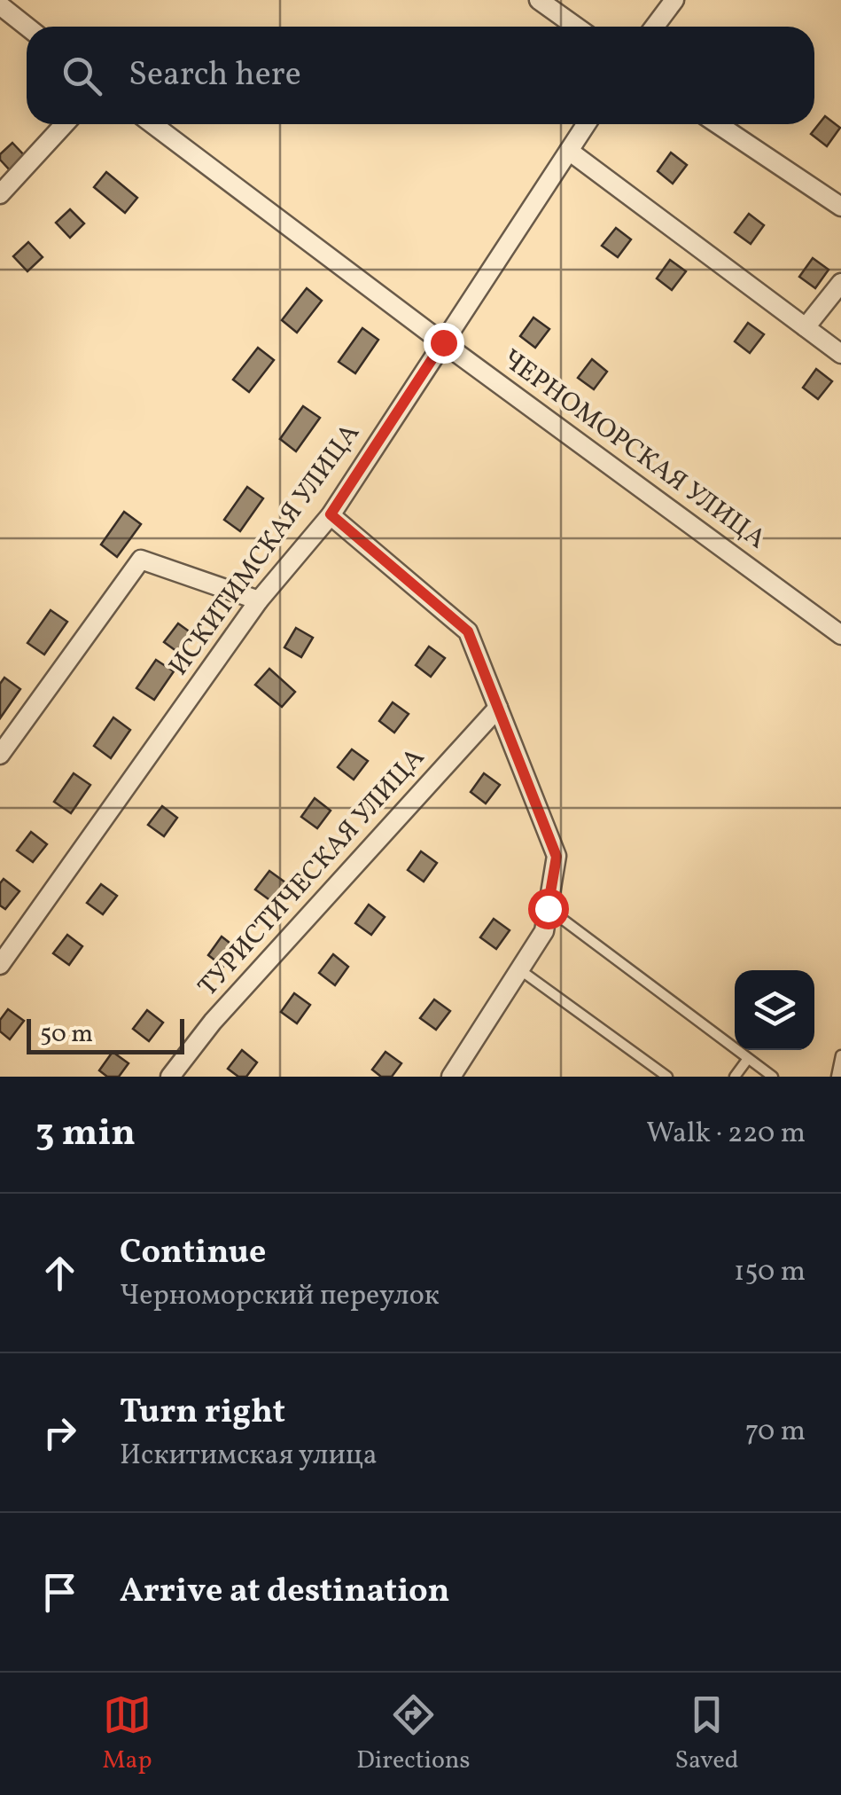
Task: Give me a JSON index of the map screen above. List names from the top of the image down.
{
  "streets": {
    "street": ["ЧЕРНОМОРСКАЯ УЛИЦА", "ИСКИТИМСКАЯ УЛИЦА", "ТУРИСТИЧЕСКАЯ УЛИЦА"]
  },
  "crossings": [
    ["ЧЕРНОМОРСКАЯ УЛИЦА", "ИСКИТИМСКАЯ УЛИЦА"]
  ],
  "scale_bar": "50 m",
  "page": {
    "search": "Search here",
    "scale": "50 m",
    "heading": ["3 min", "Walk · 220 m"],
    "list": [
      ["Continue", "Черноморский переулок", "150 m"],
      ["Turn right", "Искитимская улица", "70 m"],
      "Arrive at destination"
    ],
    "nav": ["Map", "Directions", "Saved"]
  }
}
